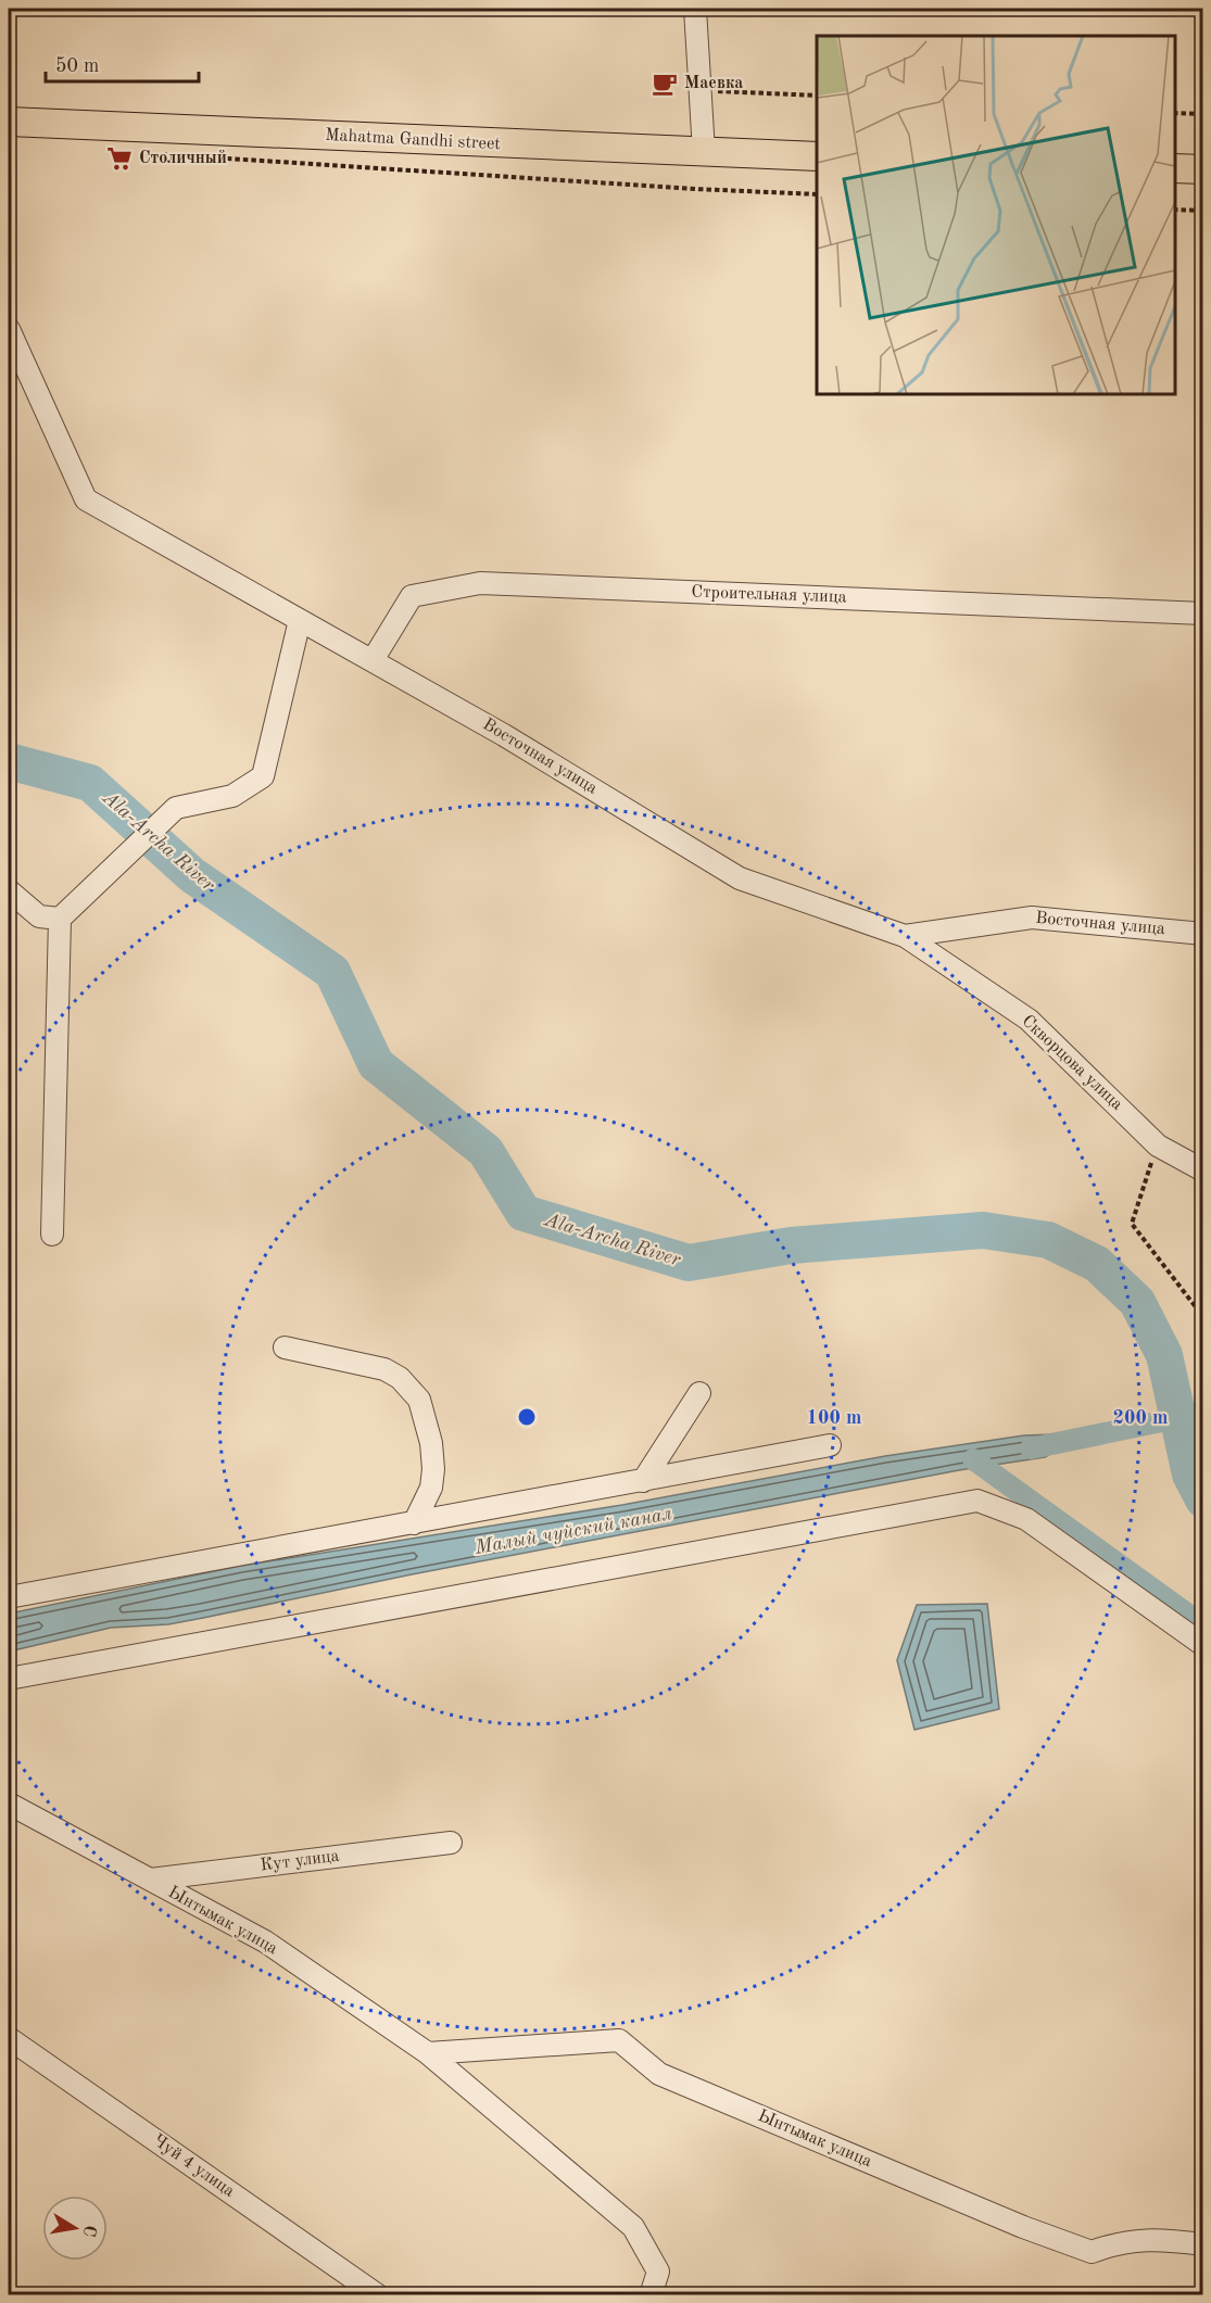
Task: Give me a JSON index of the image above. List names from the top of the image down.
{
  "streets": {
    "main road": ["Mahatma Gandhi street"],
    "street": [
      "Строительная улица",
      "Восточная улица",
      "Скворцова улица",
      "Кут улица",
      "Ынтымак улица",
      "Чуй 4 улица"
    ]
  },
  "crossings": [
    ["Строительная улица", "Восточная улица"],
    ["Восточная улица", "Скворцова улица"],
    ["Кут улица", "Ынтымак улица"]
  ],
  "water": ["Ala-Archa River", "Малый чуйский канал"],
  "places": {
    "cafe": ["Маевка"],
    "supermarket": ["Столичный"]
  },
  "scale_bar": "50 m",
  "north": "right",
  "rings": ["100 m", "200 m"]
}
